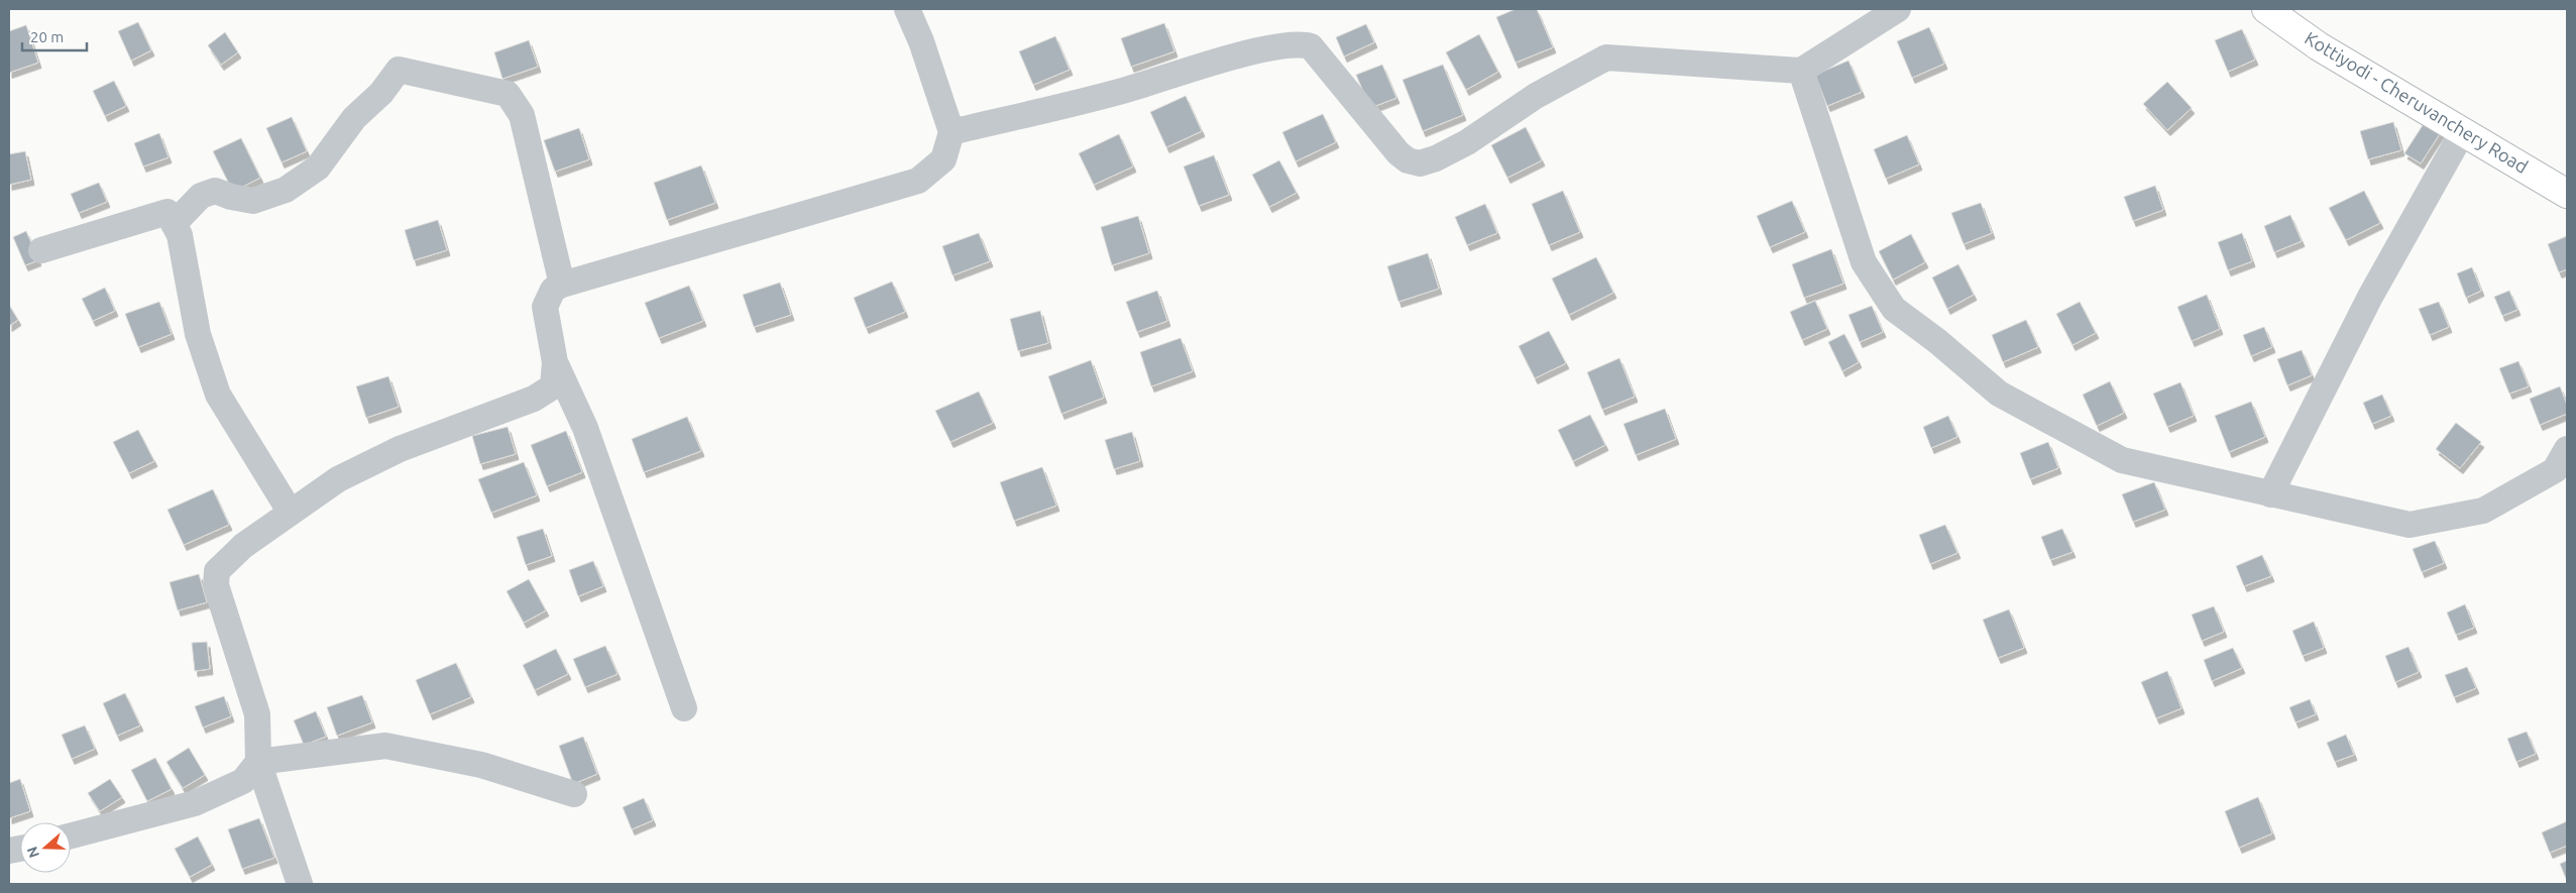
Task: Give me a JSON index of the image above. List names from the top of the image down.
{
  "streets": {
    "main road": ["Kottiyodi - Cheruvanchery Road"]
  },
  "scale_bar": "20 m",
  "north": "left"
}
